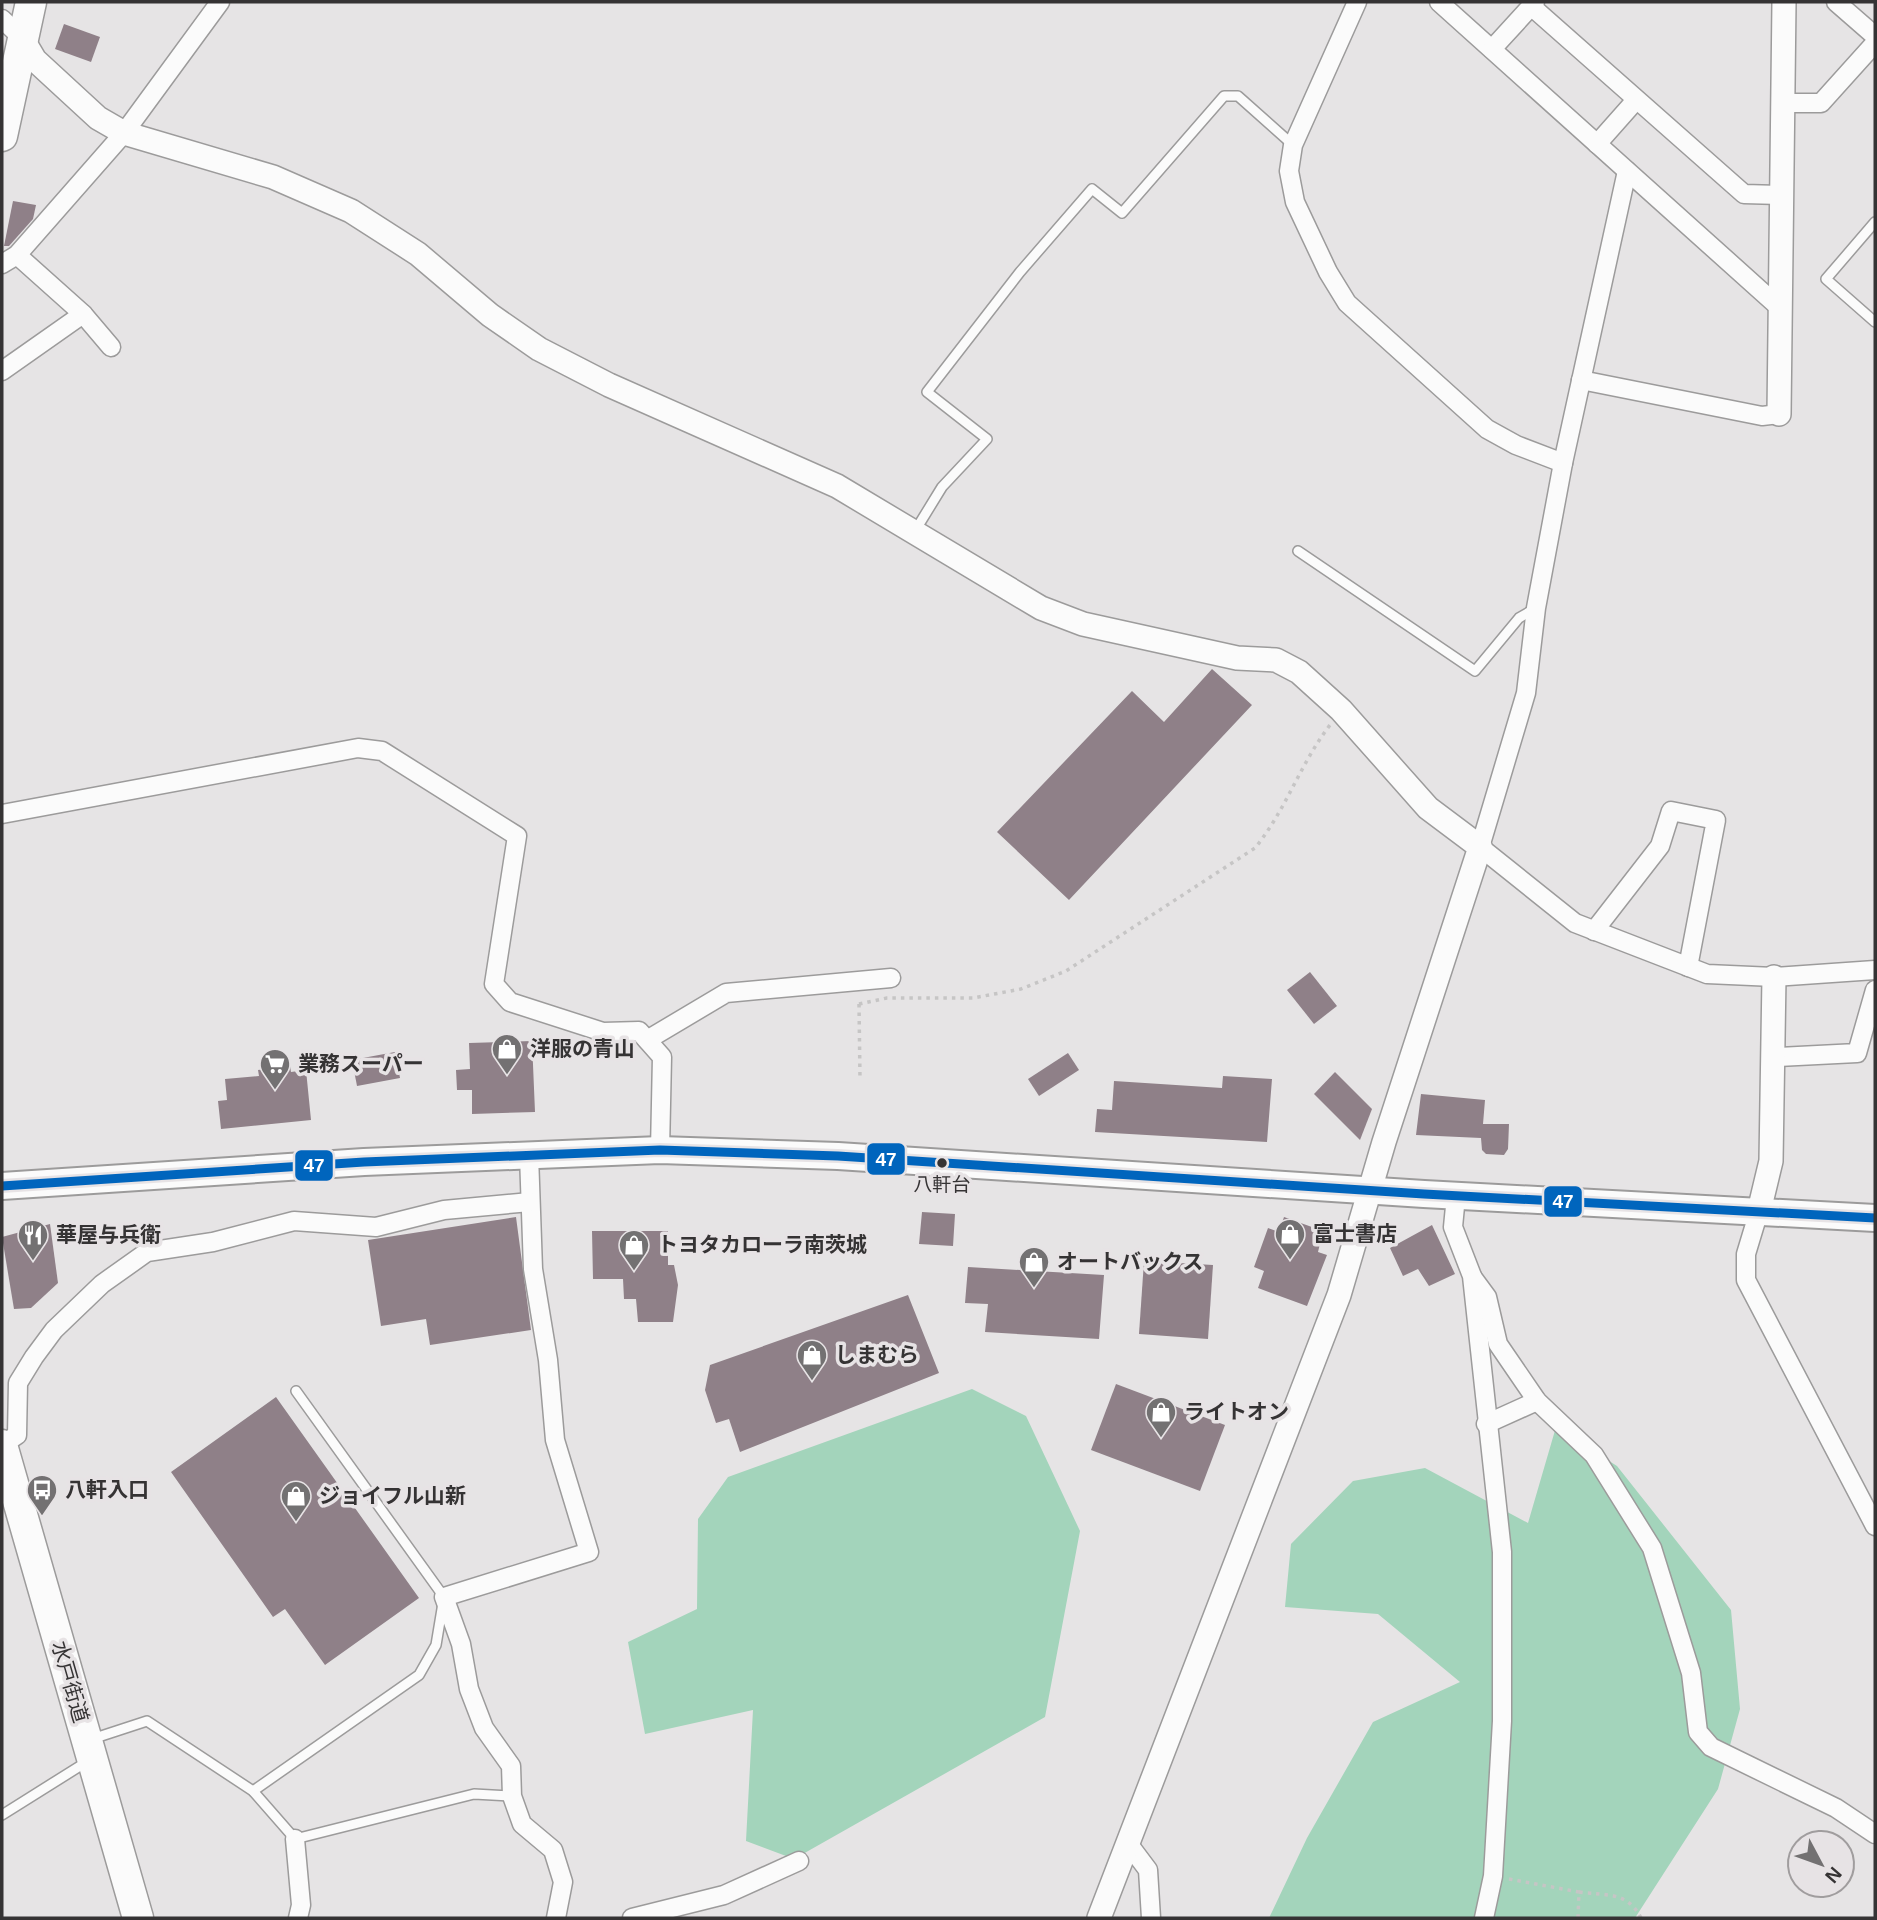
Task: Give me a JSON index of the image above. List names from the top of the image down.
{
  "streets": {
    "highway": ["水戸街道"]
  },
  "places": {
    "shop": [
      "洋服の青山",
      "富士書店",
      "トヨタカローラ南茨城",
      "オートバックス",
      "しまむら",
      "ライトオン",
      "ジョイフル山新"
    ],
    "supermarket": ["業務スーパー"],
    "other": ["八軒台"],
    "restaurant": ["華屋与兵衛"],
    "bus stop": ["八軒入口"]
  },
  "lines": ["transit line 47"],
  "north": "bottom right"
}
